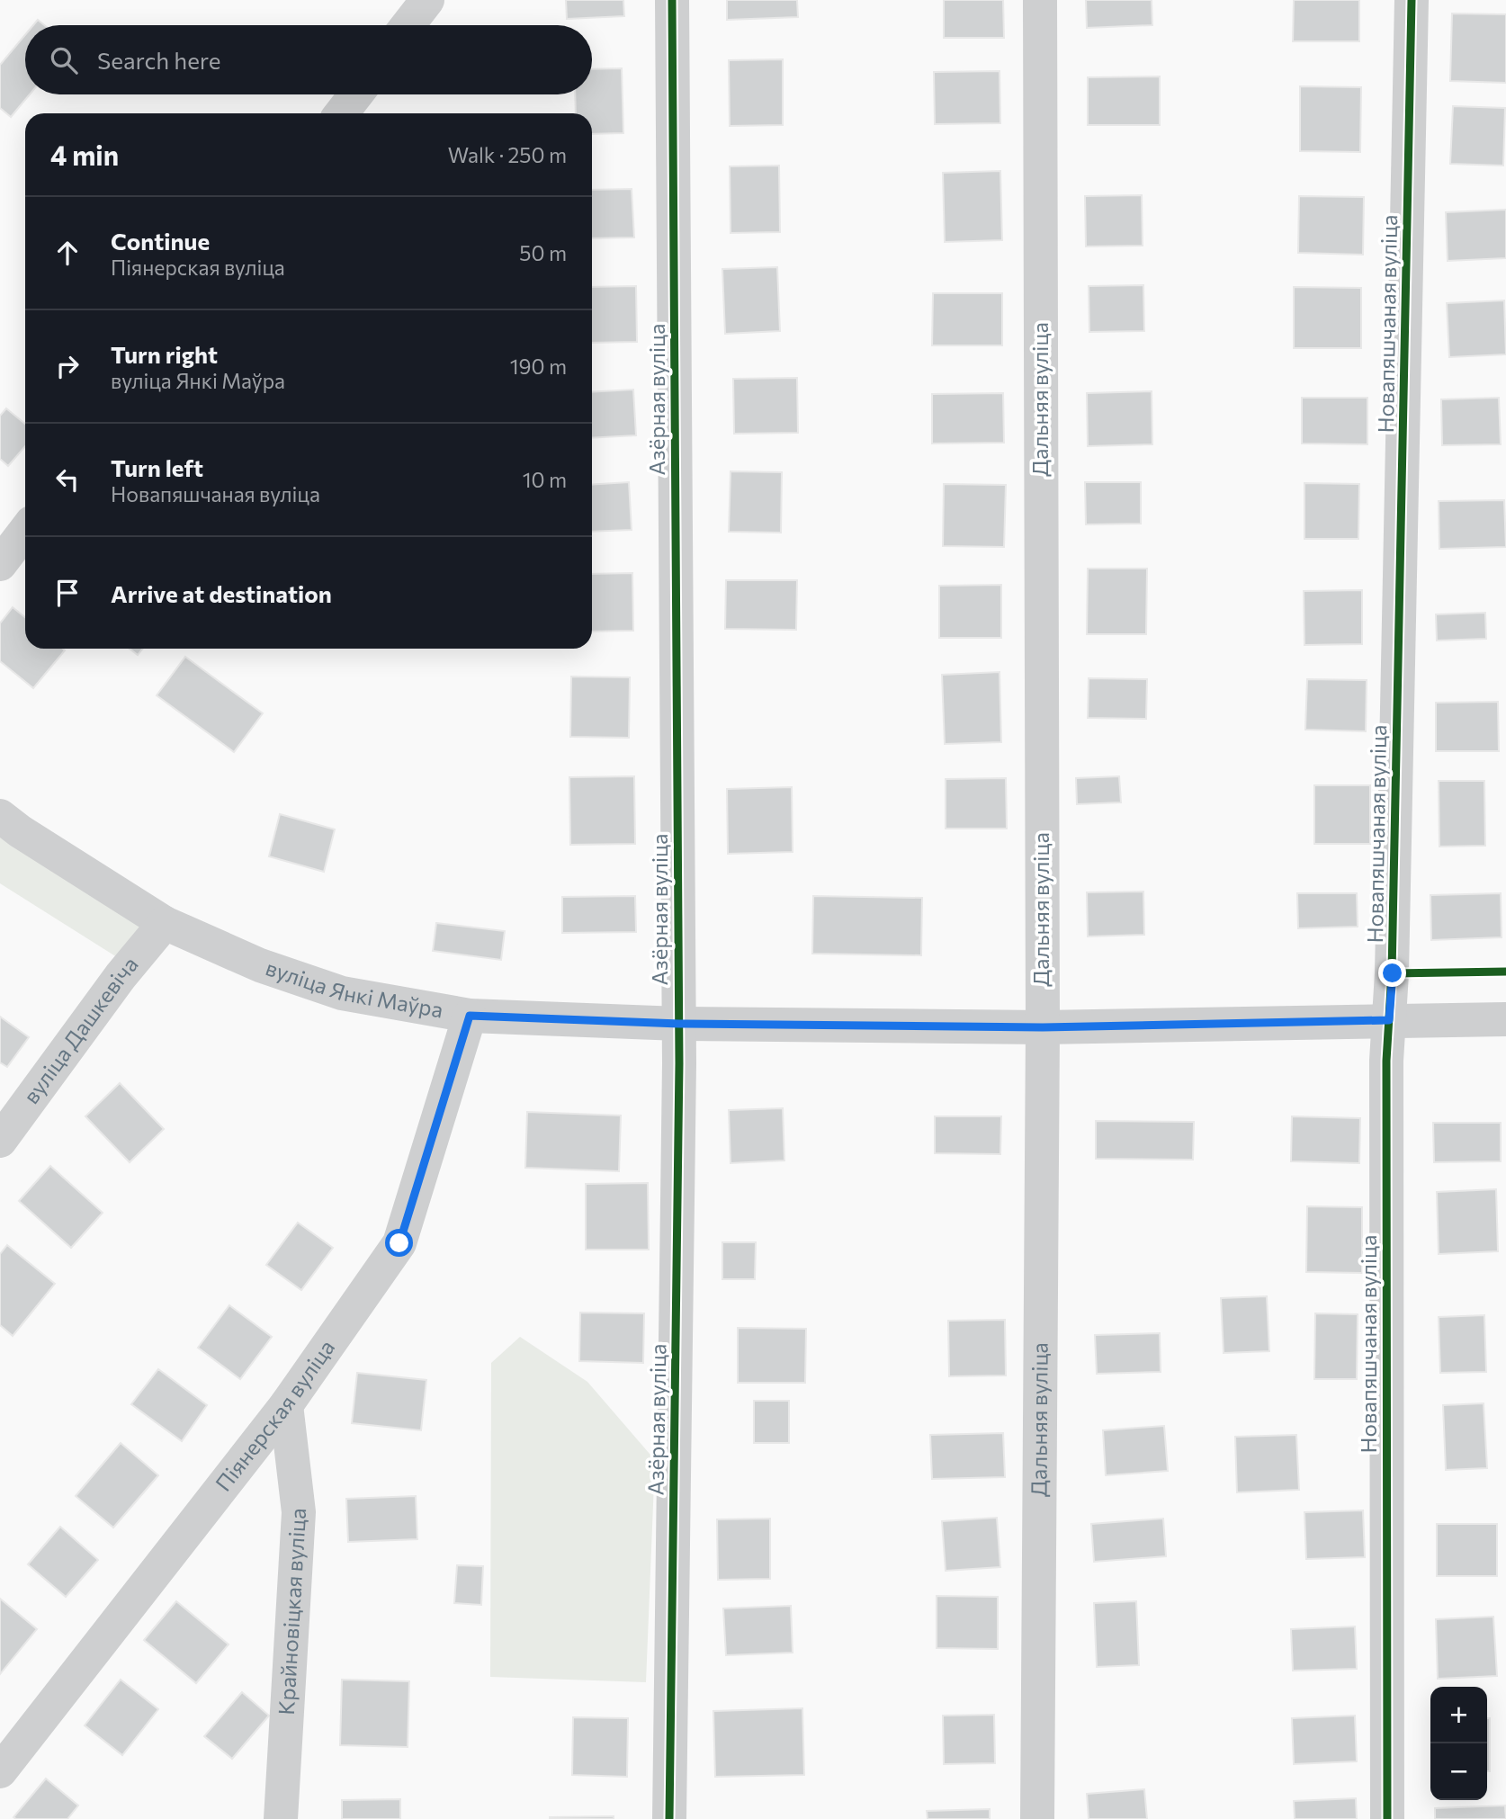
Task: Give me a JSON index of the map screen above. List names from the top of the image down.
{
  "streets": {
    "street": [
      "Новапяшчаная вуліца",
      "Азёрная вуліца",
      "Дальняя вуліца",
      "вуліца Янкі Маўра",
      "вуліца Дашкевіча",
      "Піянерская вуліца",
      "Крайновіцкая вуліца"
    ]
  },
  "crossings": [
    ["Новапяшчаная вуліца", "вуліца Янкі Маўра"],
    ["Азёрная вуліца", "вуліца Янкі Маўра"],
    ["Дальняя вуліца", "вуліца Янкі Маўра"],
    ["вуліца Янкі Маўра", "вуліца Дашкевіча"],
    ["вуліца Янкі Маўра", "Піянерская вуліца"],
    ["Піянерская вуліца", "Крайновіцкая вуліца"]
  ],
  "page": {
    "search": "Search here",
    "heading": ["4 min", "Walk · 250 m"],
    "list": [
      ["Continue", "Піянерская вуліца", "50 m"],
      ["Turn right", "вуліца Янкі Маўра", "190 m"],
      ["Turn left", "Новапяшчаная вуліца", "10 m"],
      "Arrive at destination"
    ],
    "map_buttons": ["+", "−"]
  }
}
